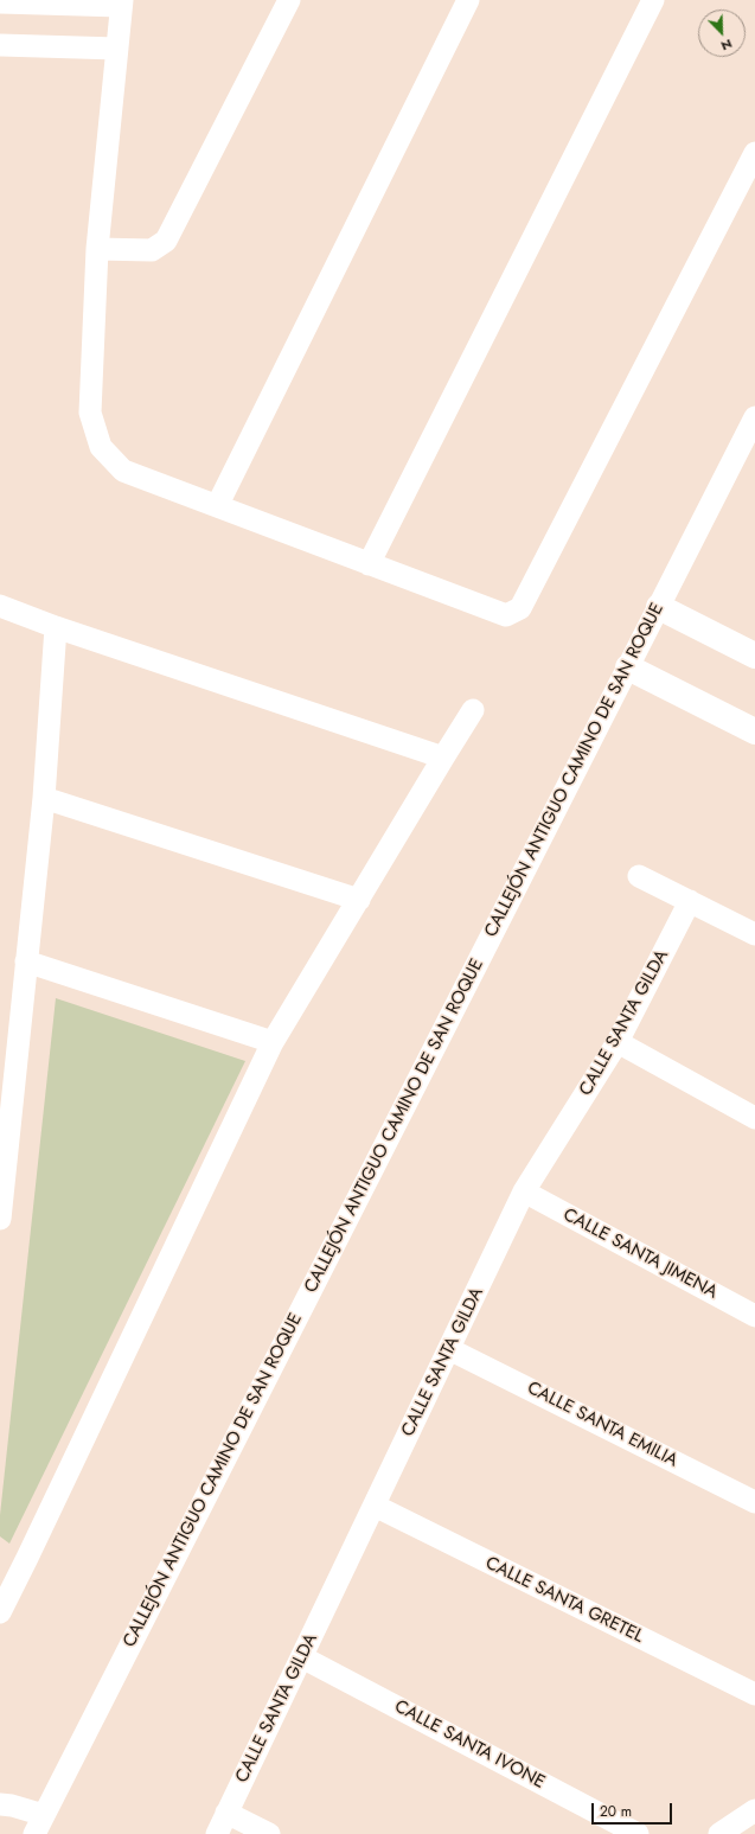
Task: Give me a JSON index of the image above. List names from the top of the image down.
{
  "streets": {
    "street": [
      "CALLEJÓN ANTIGUO CAMINO DE SAN ROQUE",
      "CALLE SANTA GILDA",
      "CALLE SANTA JIMENA",
      "CALLE SANTA EMILIA",
      "CALLE SANTA GRETEL",
      "CALLE SANTA IVONE"
    ]
  },
  "crossings": [
    ["CALLE SANTA GILDA", "CALLE SANTA JIMENA"],
    ["CALLE SANTA GILDA", "CALLE SANTA EMILIA"],
    ["CALLE SANTA GILDA", "CALLE SANTA GRETEL"],
    ["CALLE SANTA GILDA", "CALLE SANTA IVONE"]
  ],
  "scale_bar": "20 m",
  "north": "bottom right"
}
